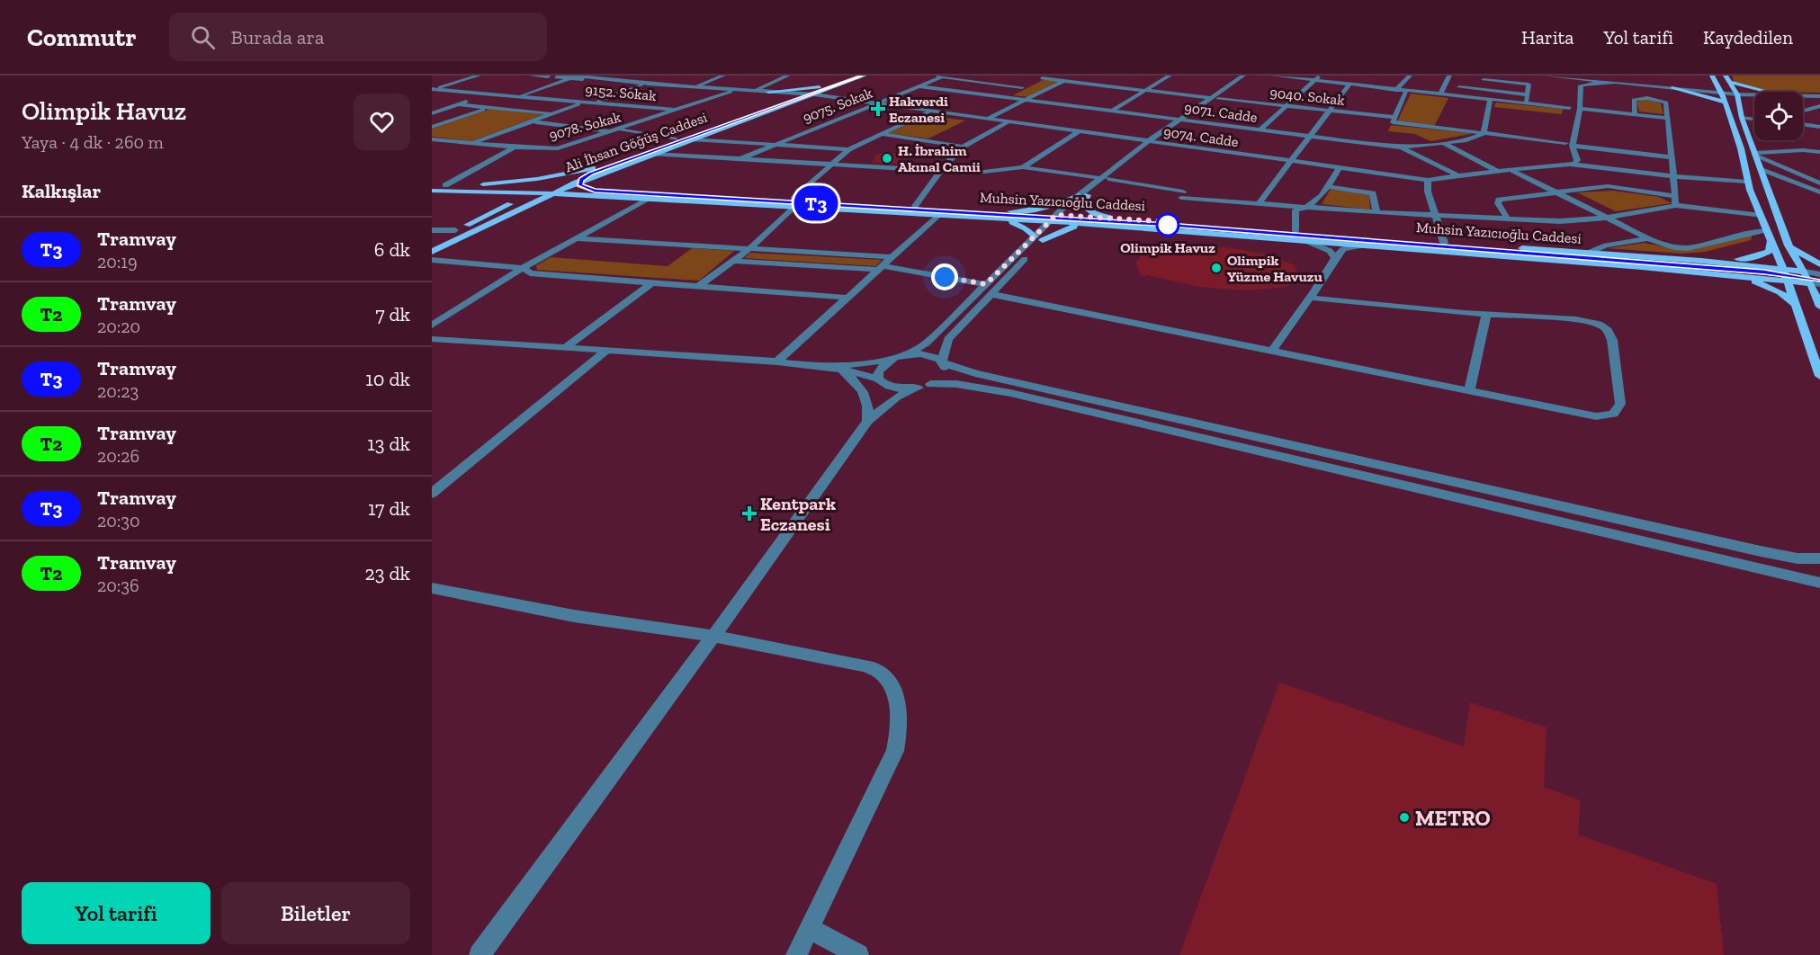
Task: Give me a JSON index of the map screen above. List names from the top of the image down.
{
  "streets": {
    "main road": ["Ali İhsan Göğüş Caddesi", "Muhsin Yazıcıoğlu Caddesi"],
    "street": [
      "9152. Sokak",
      "9040. Sokak",
      "9075. Sokak",
      "9071. Cadde",
      "9078. Sokak",
      "9074. Cadde"
    ]
  },
  "crossings": [
    ["9152. Sokak", "9078. Sokak"],
    ["9040. Sokak", "9071. Cadde"],
    ["9075. Sokak", "9071. Cadde"],
    ["9075. Sokak", "9074. Cadde"],
    ["Ali İhsan Göğüş Caddesi", "Muhsin Yazıcıoğlu Caddesi"]
  ],
  "places": {
    "health": ["Hakverdi Eczanesi", "Kentpark Eczanesi"],
    "other": [
      "H. İbrahim Akınal Camii",
      "Olimpik Havuz",
      "Olimpik Yüzme Havuzu",
      "METRO"
    ]
  },
  "lines": ["tram line T3"],
  "page": {
    "header": "Commutr",
    "search": "Burada ara",
    "nav": ["Harita", "Yol tarifi", "Kaydedilen"],
    "heading": [
      ["Olimpik Havuz", "Yaya · 4 dk · 260 m"],
      "Kalkışlar"
    ],
    "on_map": "T3",
    "list": [
      {
        "mark": "T3",
        "name": "Tramvay",
        "note": "20:19",
        "value": "6 dk"
      },
      {
        "mark": "T2",
        "name": "Tramvay",
        "note": "20:20",
        "value": "7 dk"
      },
      {
        "mark": "T3",
        "name": "Tramvay",
        "note": "20:23",
        "value": "10 dk"
      },
      {
        "mark": "T2",
        "name": "Tramvay",
        "note": "20:26",
        "value": "13 dk"
      },
      {
        "mark": "T3",
        "name": "Tramvay",
        "note": "20:30",
        "value": "17 dk"
      },
      {
        "mark": "T2",
        "name": "Tramvay",
        "note": "20:36",
        "value": "23 dk"
      }
    ],
    "buttons": ["Yol tarifi", "Biletler"]
  }
}
